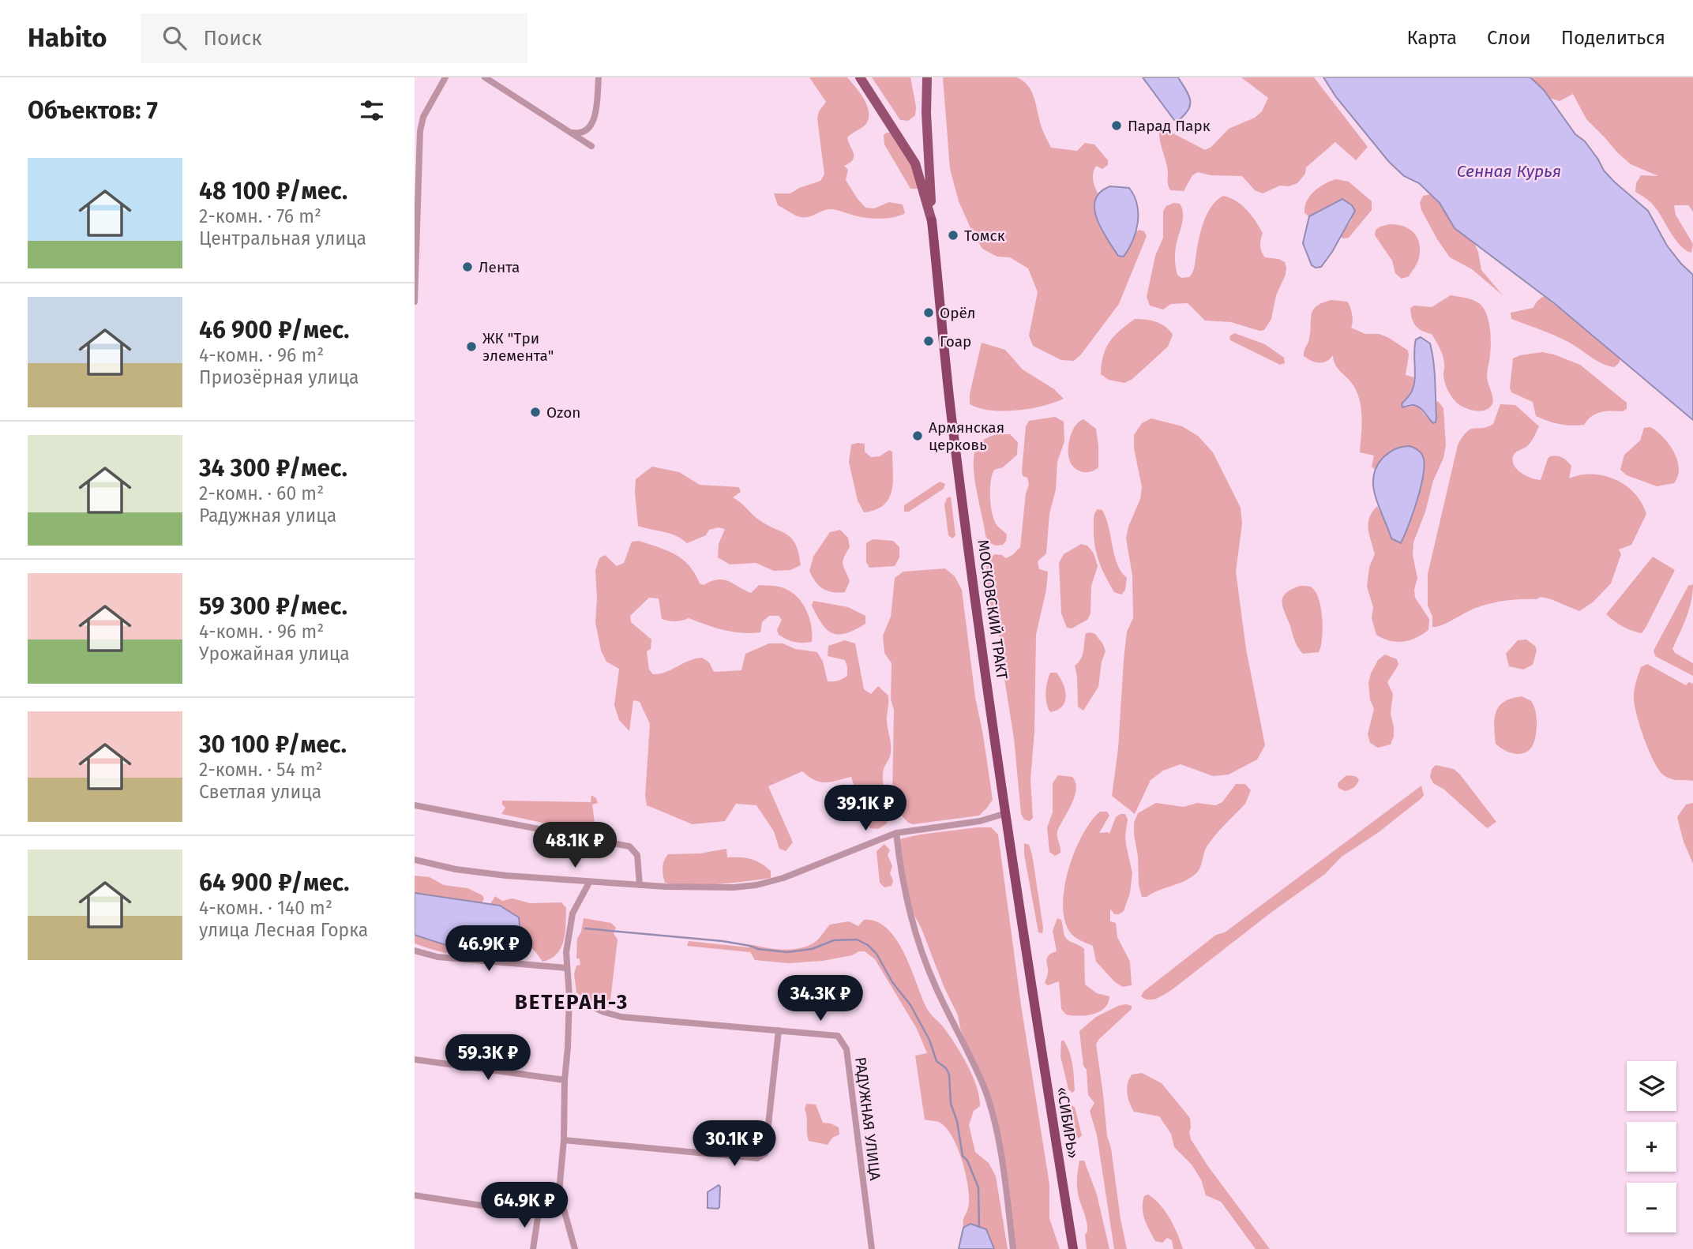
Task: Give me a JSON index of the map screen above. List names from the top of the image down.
{
  "streets": {
    "highway": ["МОСКОВСКИЙ ТРАКТ", "«СИБИРЬ»"],
    "street": ["РАДУЖНАЯ УЛИЦА"]
  },
  "crossings": [
    ["МОСКОВСКИЙ ТРАКТ", "«СИБИРЬ»"]
  ],
  "districts": ["ВЕТЕРАН-3"],
  "water": ["Сенная Курья"],
  "places": [
    "Парад Парк",
    "Томск",
    "Лента",
    "Орёл",
    "Гоар",
    "ЖК \"Три элемента\"",
    "Ozon",
    "Армянская церковь"
  ],
  "page": {
    "header": "Habito",
    "search": "Поиск",
    "nav": ["Карта", "Слои", "Поделиться"],
    "heading": "Объектов: 7",
    "list": [
      {
        "name": "48 100 ₽/мес.",
        "note": "2-комн. · 76 m² · Центральная улица"
      },
      {
        "name": "46 900 ₽/мес.",
        "note": "4-комн. · 96 m² · Приозёрная улица"
      },
      {
        "name": "34 300 ₽/мес.",
        "note": "2-комн. · 60 m² · Радужная улица"
      },
      {
        "name": "59 300 ₽/мес.",
        "note": "4-комн. · 96 m² · Урожайная улица"
      },
      {
        "name": "30 100 ₽/мес.",
        "note": "2-комн. · 54 m² · Светлая улица"
      },
      {
        "name": "64 900 ₽/мес.",
        "note": "4-комн. · 140 m² · улица Лесная Горка"
      }
    ],
    "price": [
      "39.1K ₽",
      "48.1K ₽",
      "46.9K ₽",
      "34.3K ₽",
      "59.3K ₽",
      "30.1K ₽",
      "64.9K ₽"
    ],
    "map_buttons": ["+", "−"]
  }
}
